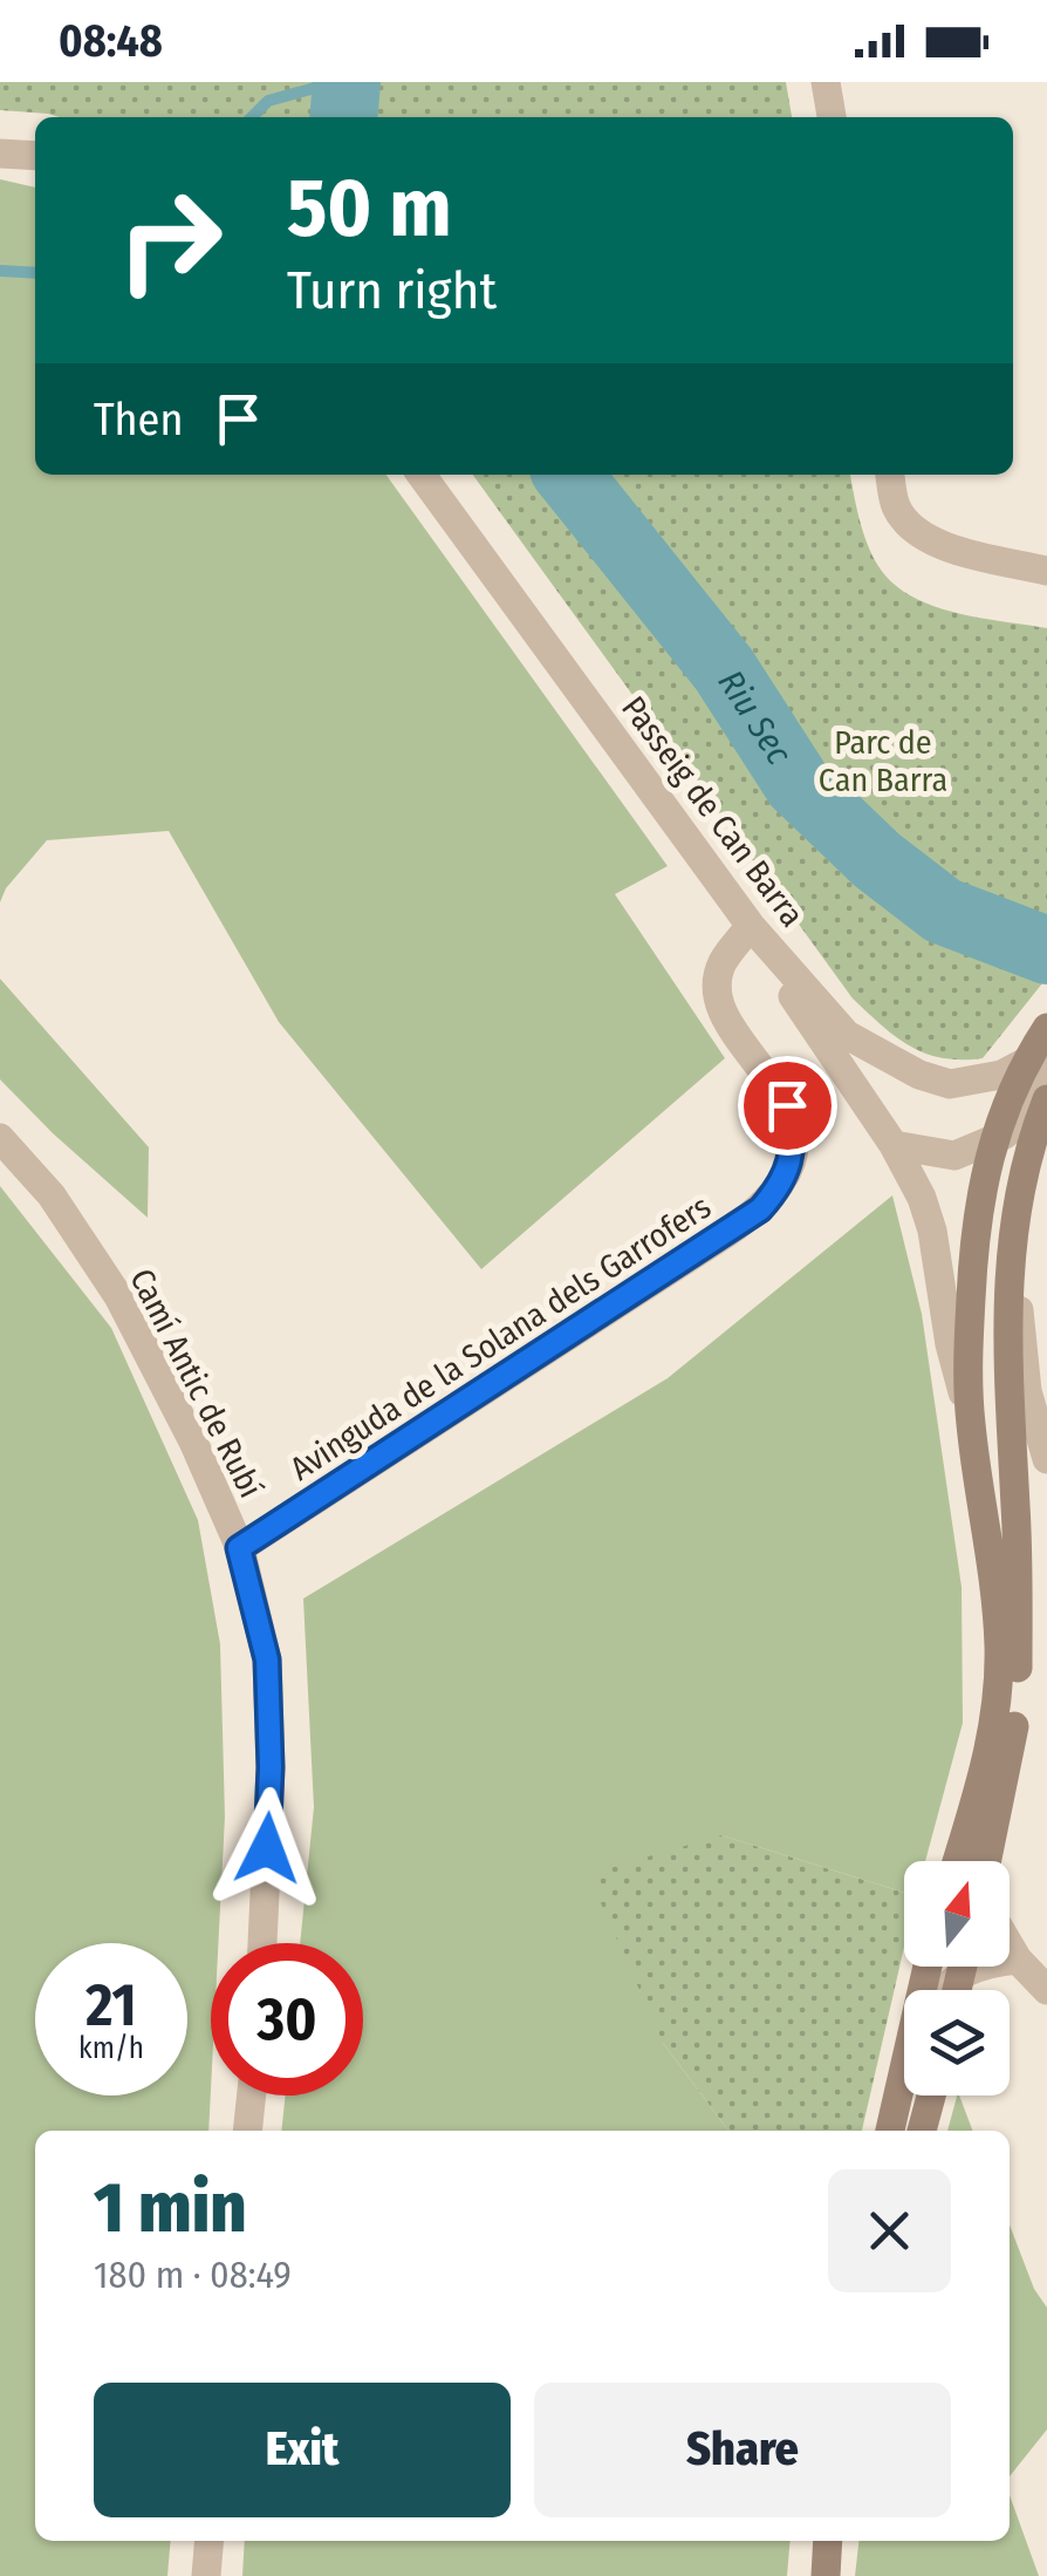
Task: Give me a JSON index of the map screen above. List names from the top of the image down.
{
  "streets": {
    "street": ["Passeig de Can Barra", "Avinguda de la Solana dels Garrofers", "Camí Antic de Rubí"]
  },
  "crossings": [
    ["Passeig de Can Barra", "Avinguda de la Solana dels Garrofers"],
    ["Avinguda de la Solana dels Garrofers", "Camí Antic de Rubí"]
  ],
  "water": ["Riu Sec"],
  "parks": ["Parc de Can Barra"],
  "north": "top",
  "page": {
    "status": "08:48",
    "turn": ["50 m", "Turn right"],
    "then": "Then",
    "speed": "21 km/h",
    "limit": "30",
    "heading": ["1 min", "180 m · 08:49"],
    "buttons": ["Exit", "Share"]
  }
}
